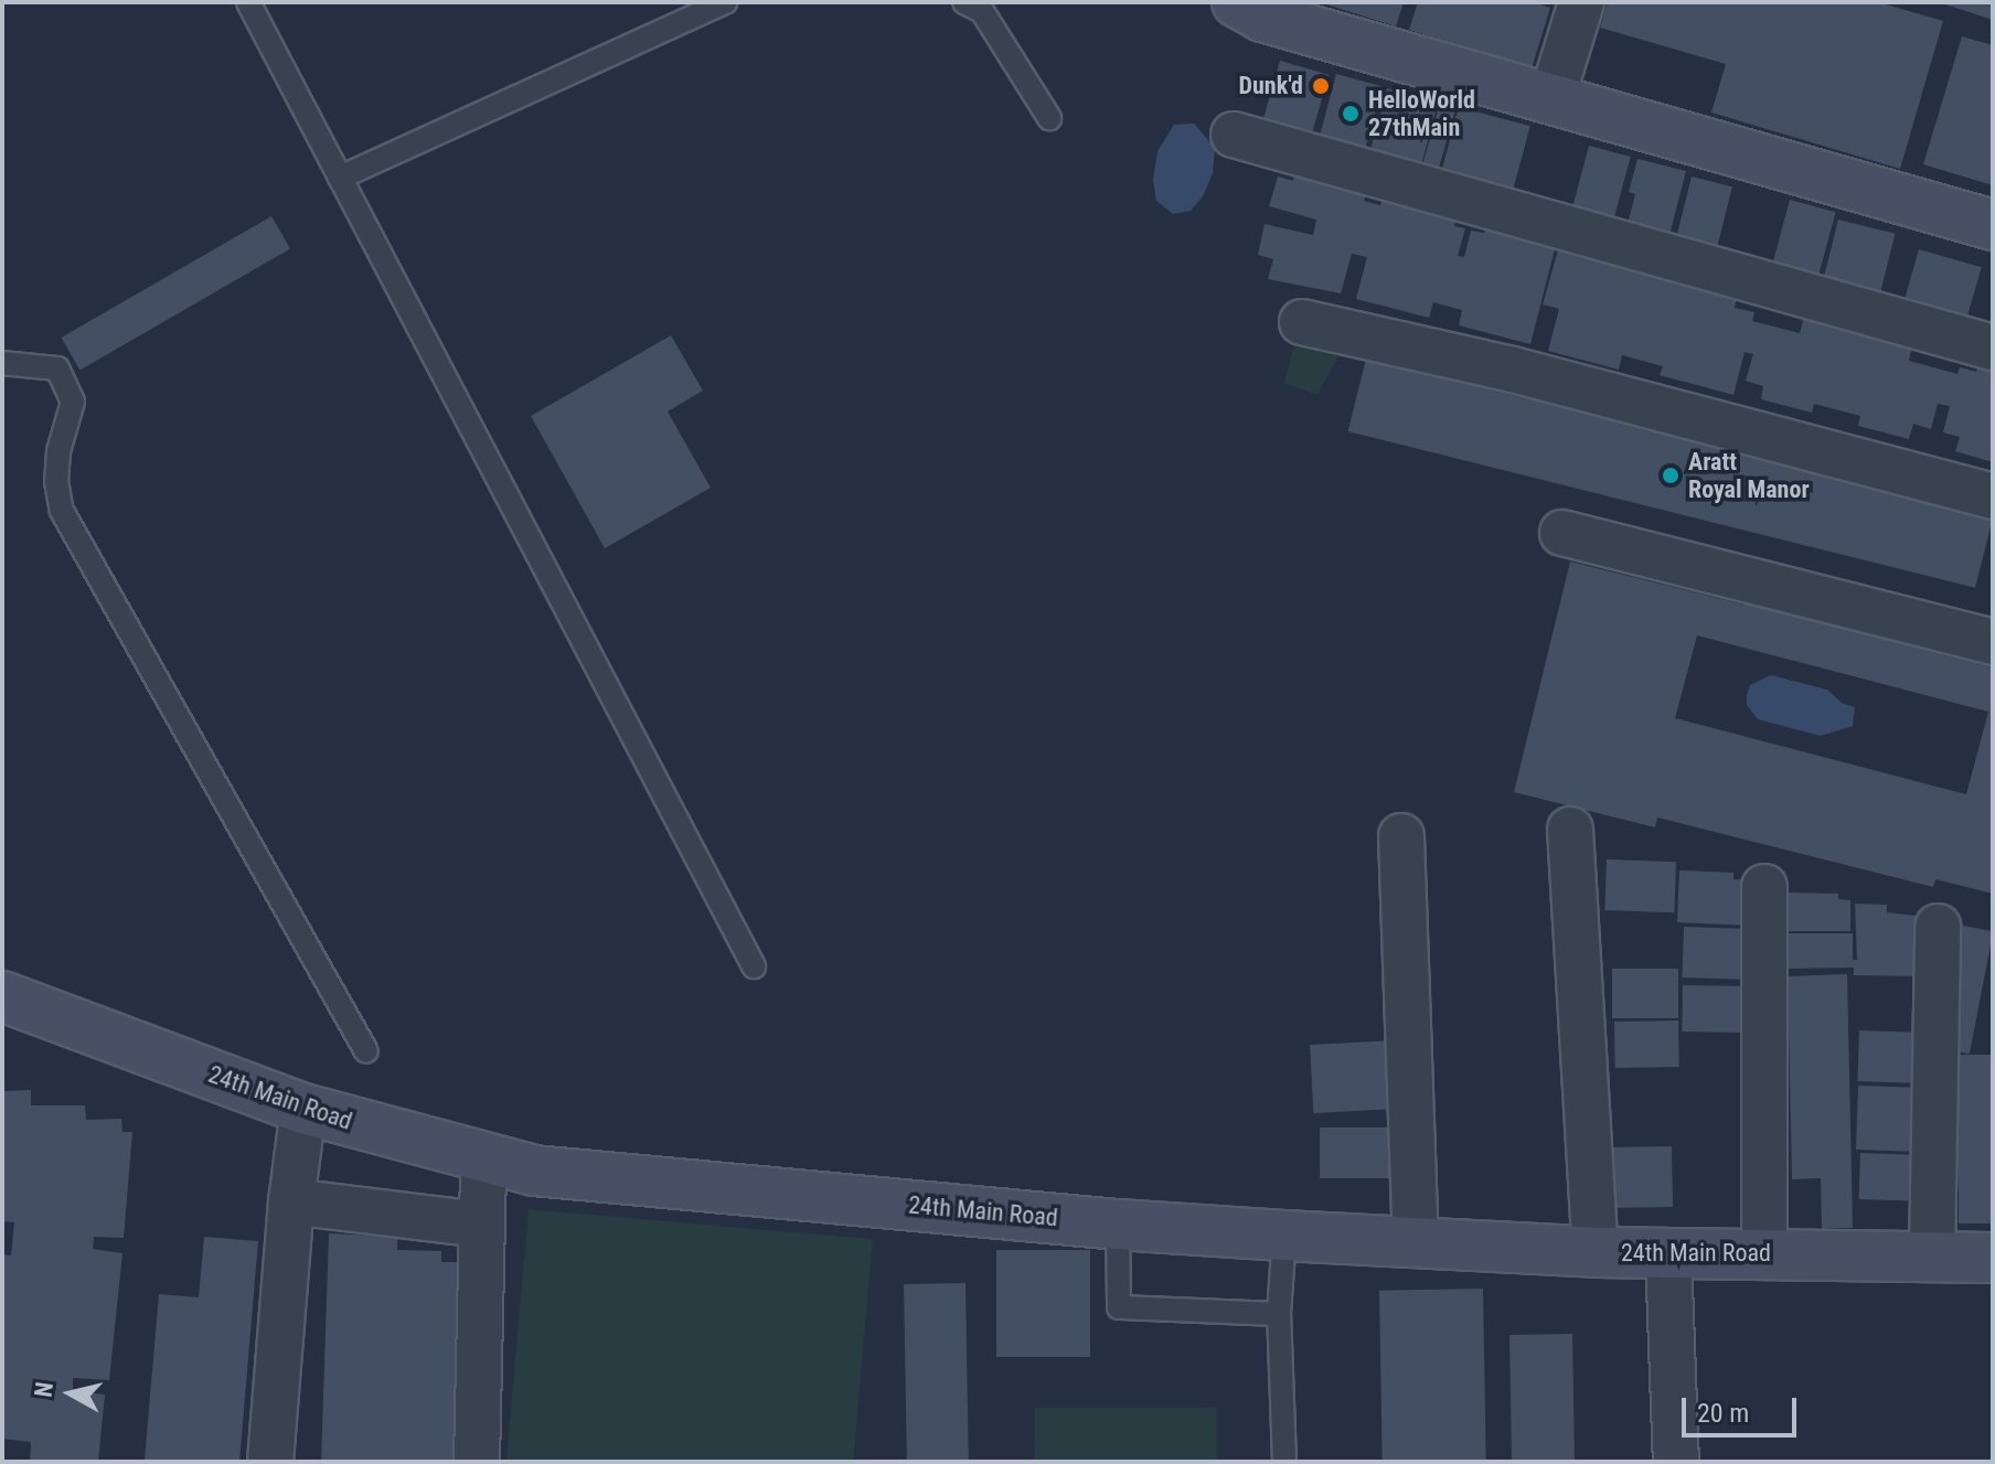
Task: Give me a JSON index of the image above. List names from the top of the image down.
{
  "streets": {
    "street": ["24th Main Road"]
  },
  "places": ["Dunk'd", "HelloWorld 27thMain", "Aratt Royal Manor"],
  "scale_bar": "20 m",
  "north": "left"
}
